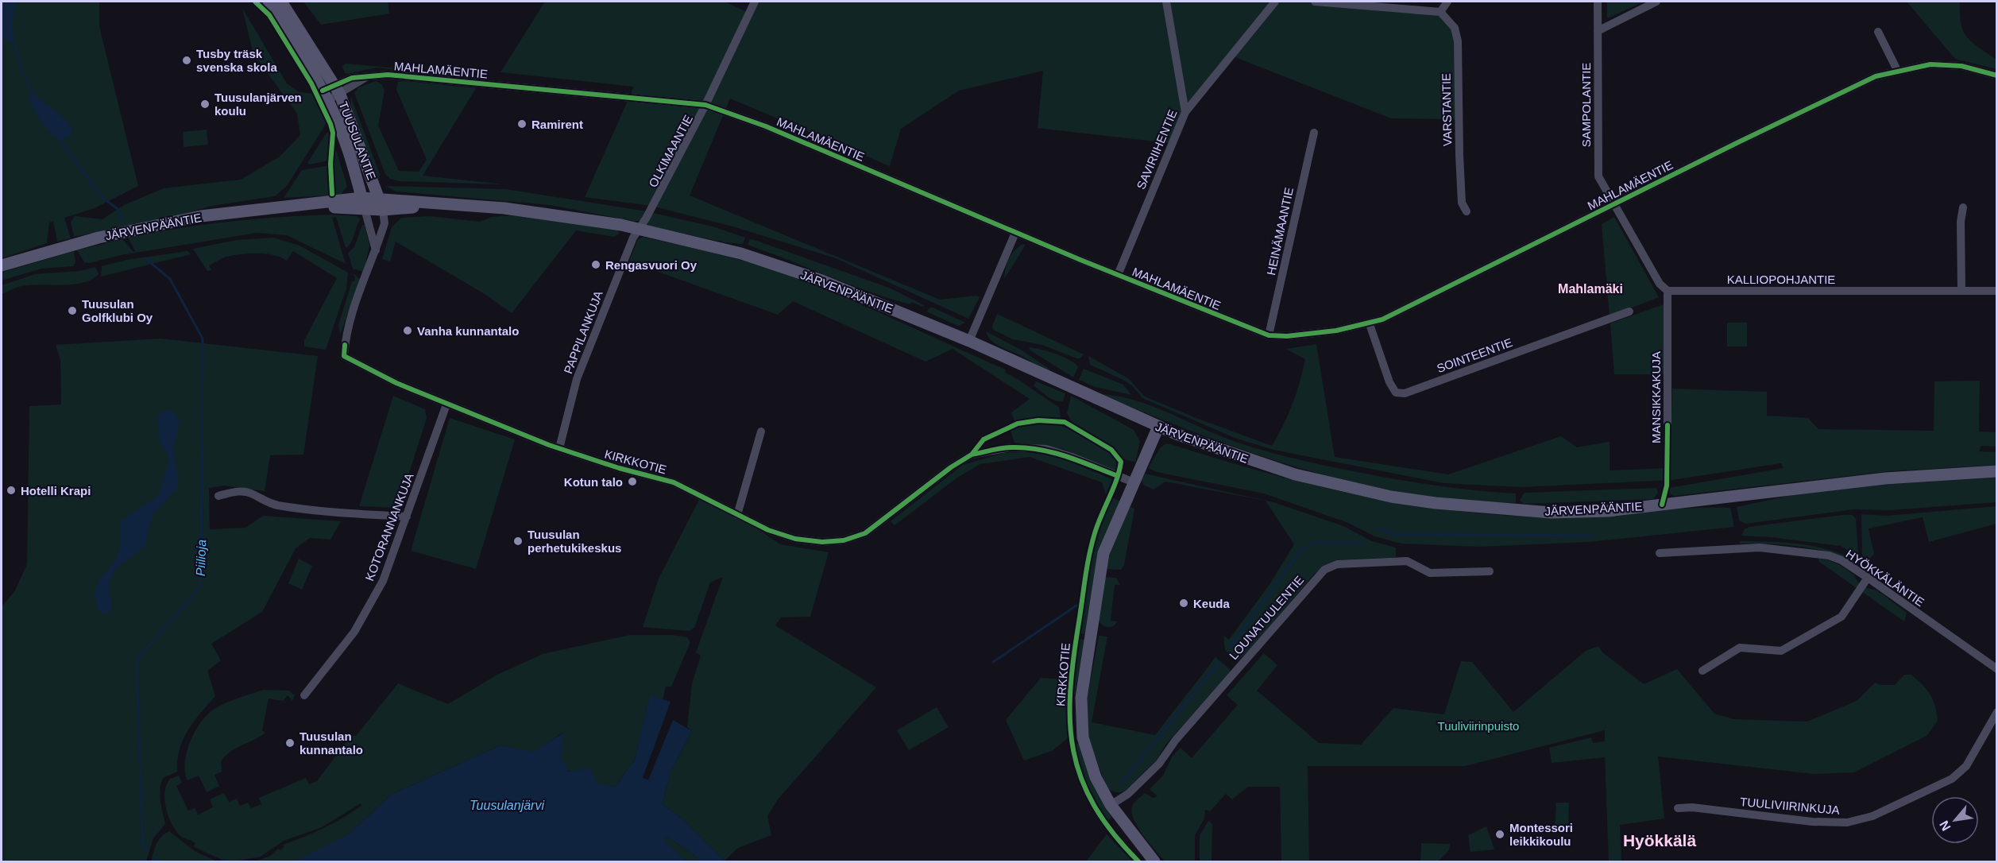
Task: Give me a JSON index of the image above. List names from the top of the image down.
{
  "streets": {
    "main road": ["TUUSULANTIE", "JÄRVENPÄÄNTIE", "KIRKKOTIE"],
    "street": [
      "MAHLAMÄENTIE",
      "SAMPOLANTIE",
      "VARSTANTIE",
      "SAVIRIIHENTIE",
      "OLKIMAANTIE",
      "HEINÄMAANTIE",
      "KALLIOPOHJANTIE",
      "PAPPILANKUJA",
      "SOINTEENTIE",
      "MANSIKKAKUJA",
      "KOTORANNANKUJA",
      "HYÖKKÄLÄNTIE",
      "LOUNATUULENTIE",
      "TUULIVIIRINKUJA"
    ]
  },
  "crossings": [
    ["MAHLAMÄENTIE", "SAMPOLANTIE"],
    ["MAHLAMÄENTIE", "TUUSULANTIE"],
    ["MAHLAMÄENTIE", "SAVIRIIHENTIE"],
    ["MAHLAMÄENTIE", "OLKIMAANTIE"],
    ["MAHLAMÄENTIE", "HEINÄMAANTIE"],
    ["MAHLAMÄENTIE", "SOINTEENTIE"],
    ["TUUSULANTIE", "JÄRVENPÄÄNTIE"],
    ["TUUSULANTIE", "KIRKKOTIE"],
    ["OLKIMAANTIE", "JÄRVENPÄÄNTIE"],
    ["OLKIMAANTIE", "PAPPILANKUJA"],
    ["JÄRVENPÄÄNTIE", "PAPPILANKUJA"],
    ["JÄRVENPÄÄNTIE", "KIRKKOTIE"],
    ["KALLIOPOHJANTIE", "MANSIKKAKUJA"],
    ["PAPPILANKUJA", "KIRKKOTIE"],
    ["KIRKKOTIE", "KOTORANNANKUJA"],
    ["KIRKKOTIE", "LOUNATUULENTIE"]
  ],
  "districts": ["Mahlamäki", "Hyökkälä"],
  "water": ["Piilioja", "Tuusulanjärvi"],
  "parks": ["Tuuliviirinpuisto"],
  "places": [
    "Tusby träsk svenska skola",
    "Tuusulanjärven koulu",
    "Ramirent",
    "Rengasvuori Oy",
    "Tuusulan Golfklubi Oy",
    "Vanha kunnantalo",
    "Kotun talo",
    "Hotelli Krapi",
    "Tuusulan perhetukikeskus",
    "Keuda",
    "Tuusulan kunnantalo",
    "Montessori leikkikoulu"
  ],
  "north": "bottom left"
}
